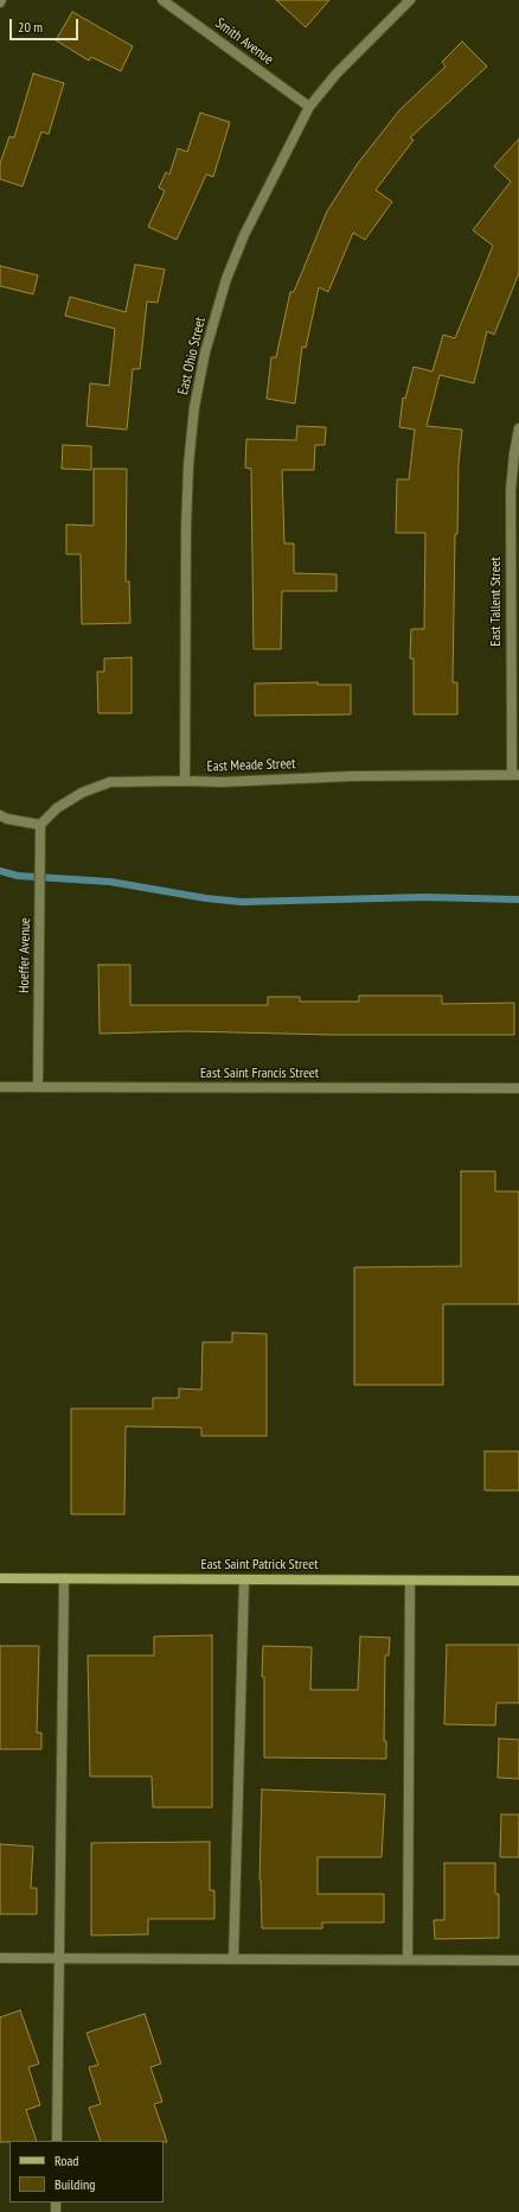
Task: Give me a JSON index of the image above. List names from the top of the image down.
{
  "streets": {
    "main road": ["East Saint Patrick Street"],
    "street": [
      "Smith Avenue",
      "East Ohio Street",
      "East Tallent Street",
      "East Meade Street",
      "Hoeffer Avenue",
      "East Saint Francis Street"
    ]
  },
  "crossings": [
    ["Smith Avenue", "East Ohio Street"],
    ["East Ohio Street", "East Meade Street"],
    ["East Tallent Street", "East Meade Street"],
    ["East Meade Street", "Hoeffer Avenue"],
    ["Hoeffer Avenue", "East Saint Francis Street"]
  ],
  "legend": ["Road", "Building"],
  "scale_bar": "20 m"
}
